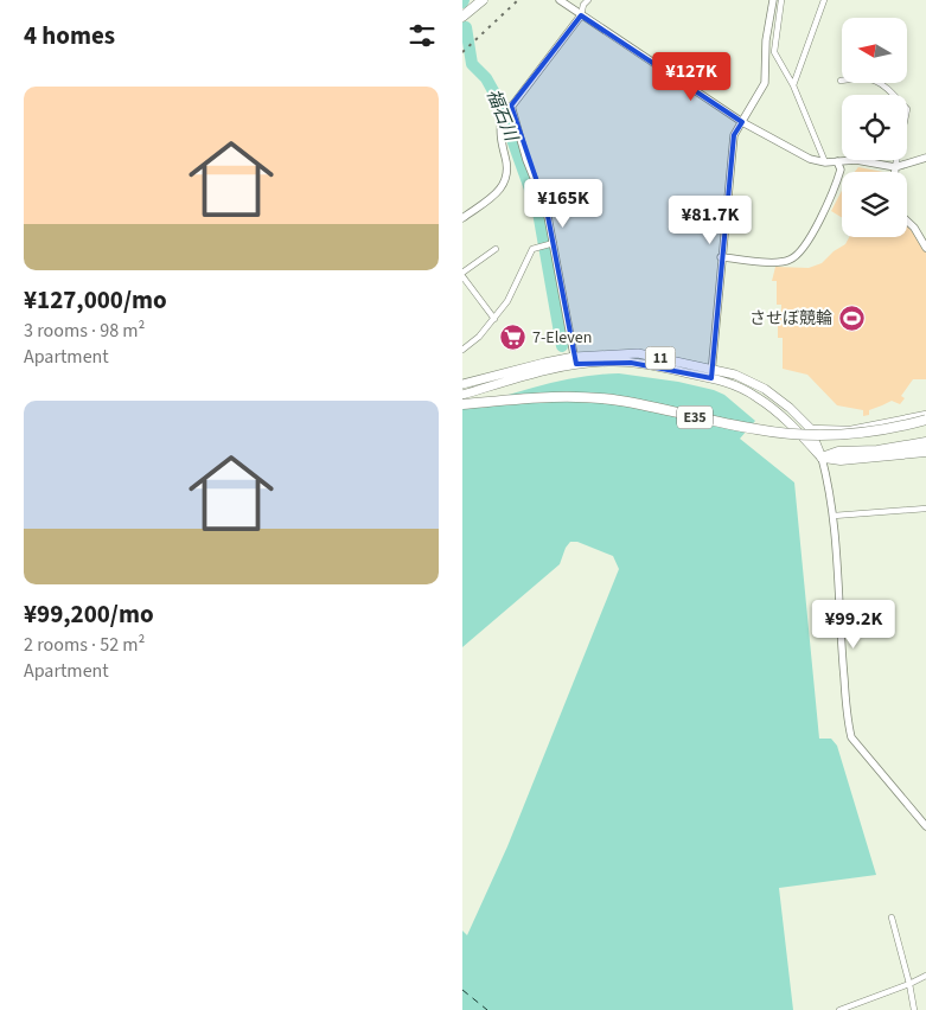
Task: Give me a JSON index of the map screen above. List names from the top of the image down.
{
  "streets": {
    "highway": ["E35"],
    "main road": ["11"]
  },
  "water": ["福石川"],
  "places": {
    "sports": ["させぼ競輪"],
    "supermarket": ["7-Eleven"]
  },
  "north": "left",
  "page": {
    "heading": "4 homes",
    "price": [
      "¥127K",
      "¥165K",
      "¥81.7K",
      "¥99.2K"
    ],
    "list": [
      {
        "name": "¥127,000/mo",
        "note": "3 rooms · 98 m² · Apartment"
      },
      {
        "name": "¥99,200/mo",
        "note": "2 rooms · 52 m² · Apartment"
      }
    ]
  }
}
